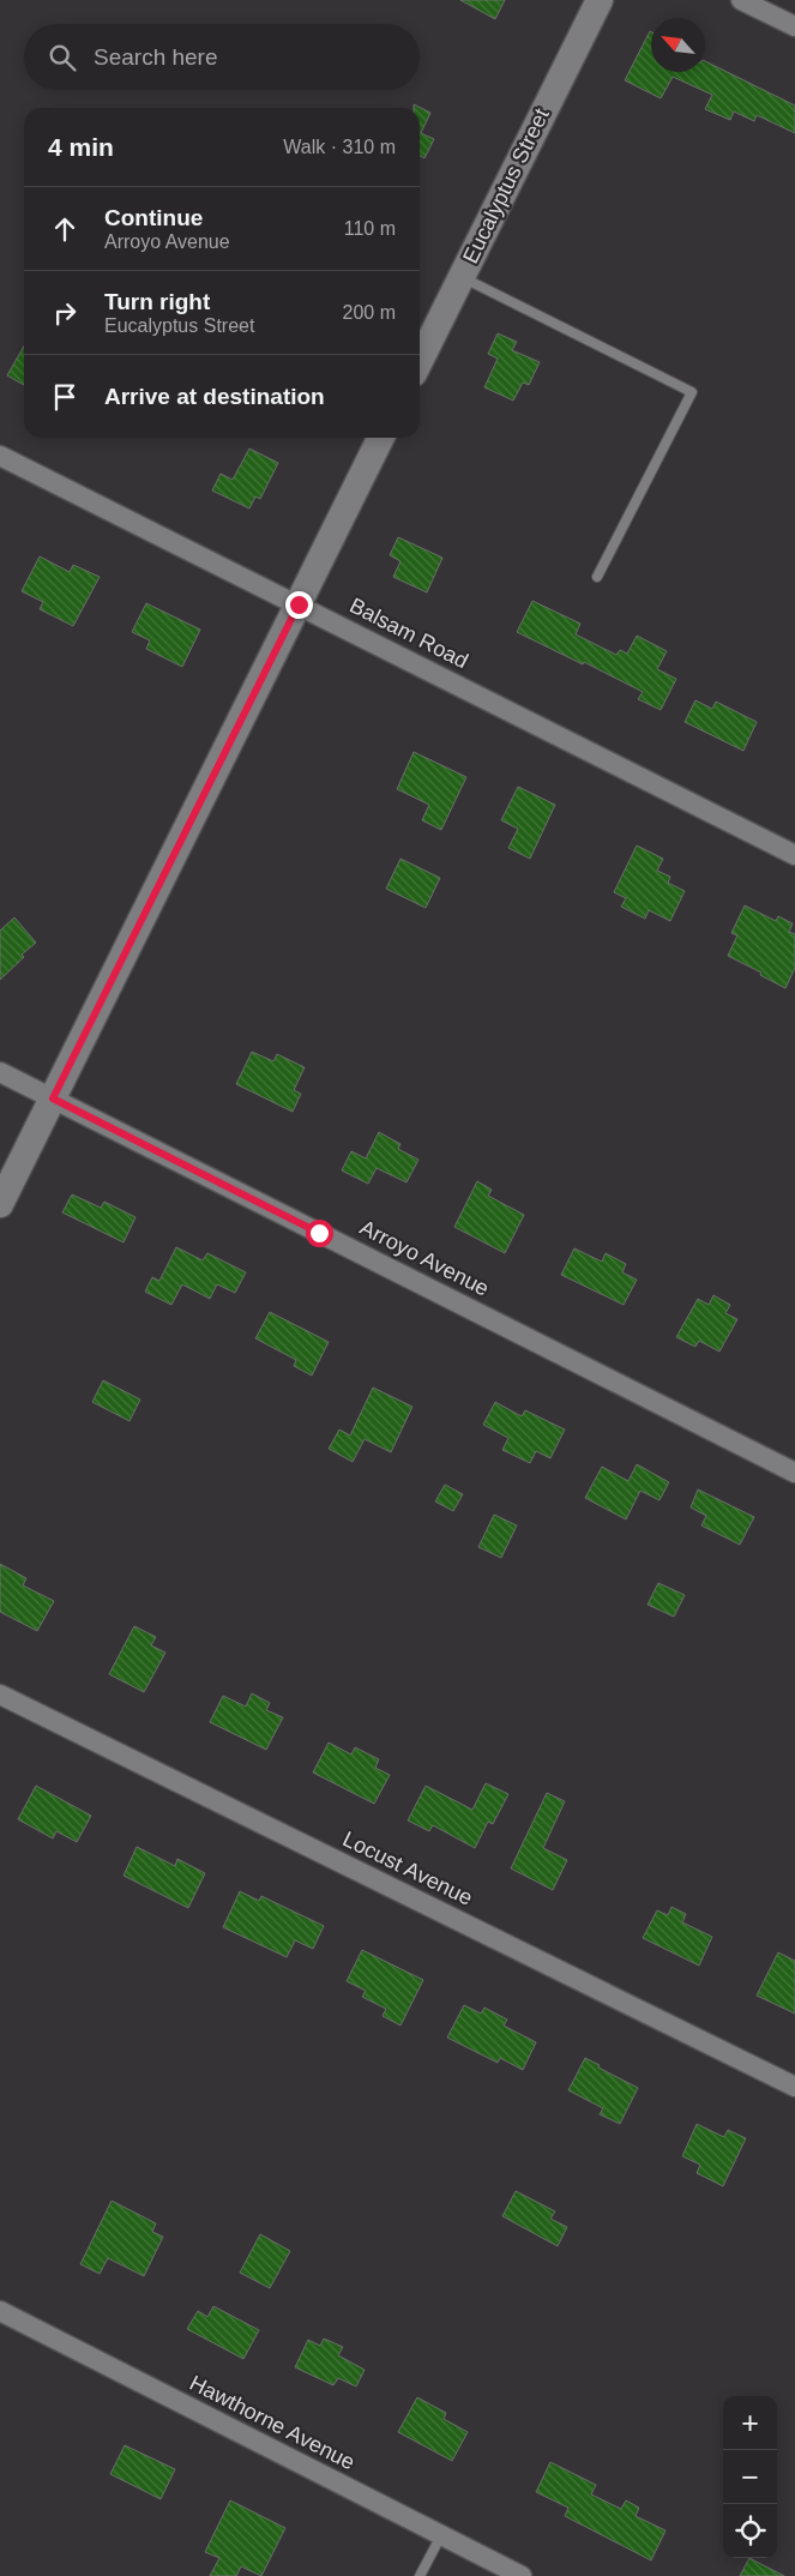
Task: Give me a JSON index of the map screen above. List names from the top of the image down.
{
  "streets": {
    "main road": ["Eucalyptus Street"],
    "street": [
      "Balsam Road",
      "Arroyo Avenue",
      "Locust Avenue",
      "Hawthorne Avenue"
    ]
  },
  "north": "top left",
  "page": {
    "search": "Search here",
    "heading": ["4 min", "Walk · 310 m"],
    "list": [
      ["Continue", "Arroyo Avenue", "110 m"],
      ["Turn right", "Eucalyptus Street", "200 m"],
      "Arrive at destination"
    ],
    "map_buttons": ["+", "−"]
  }
}
